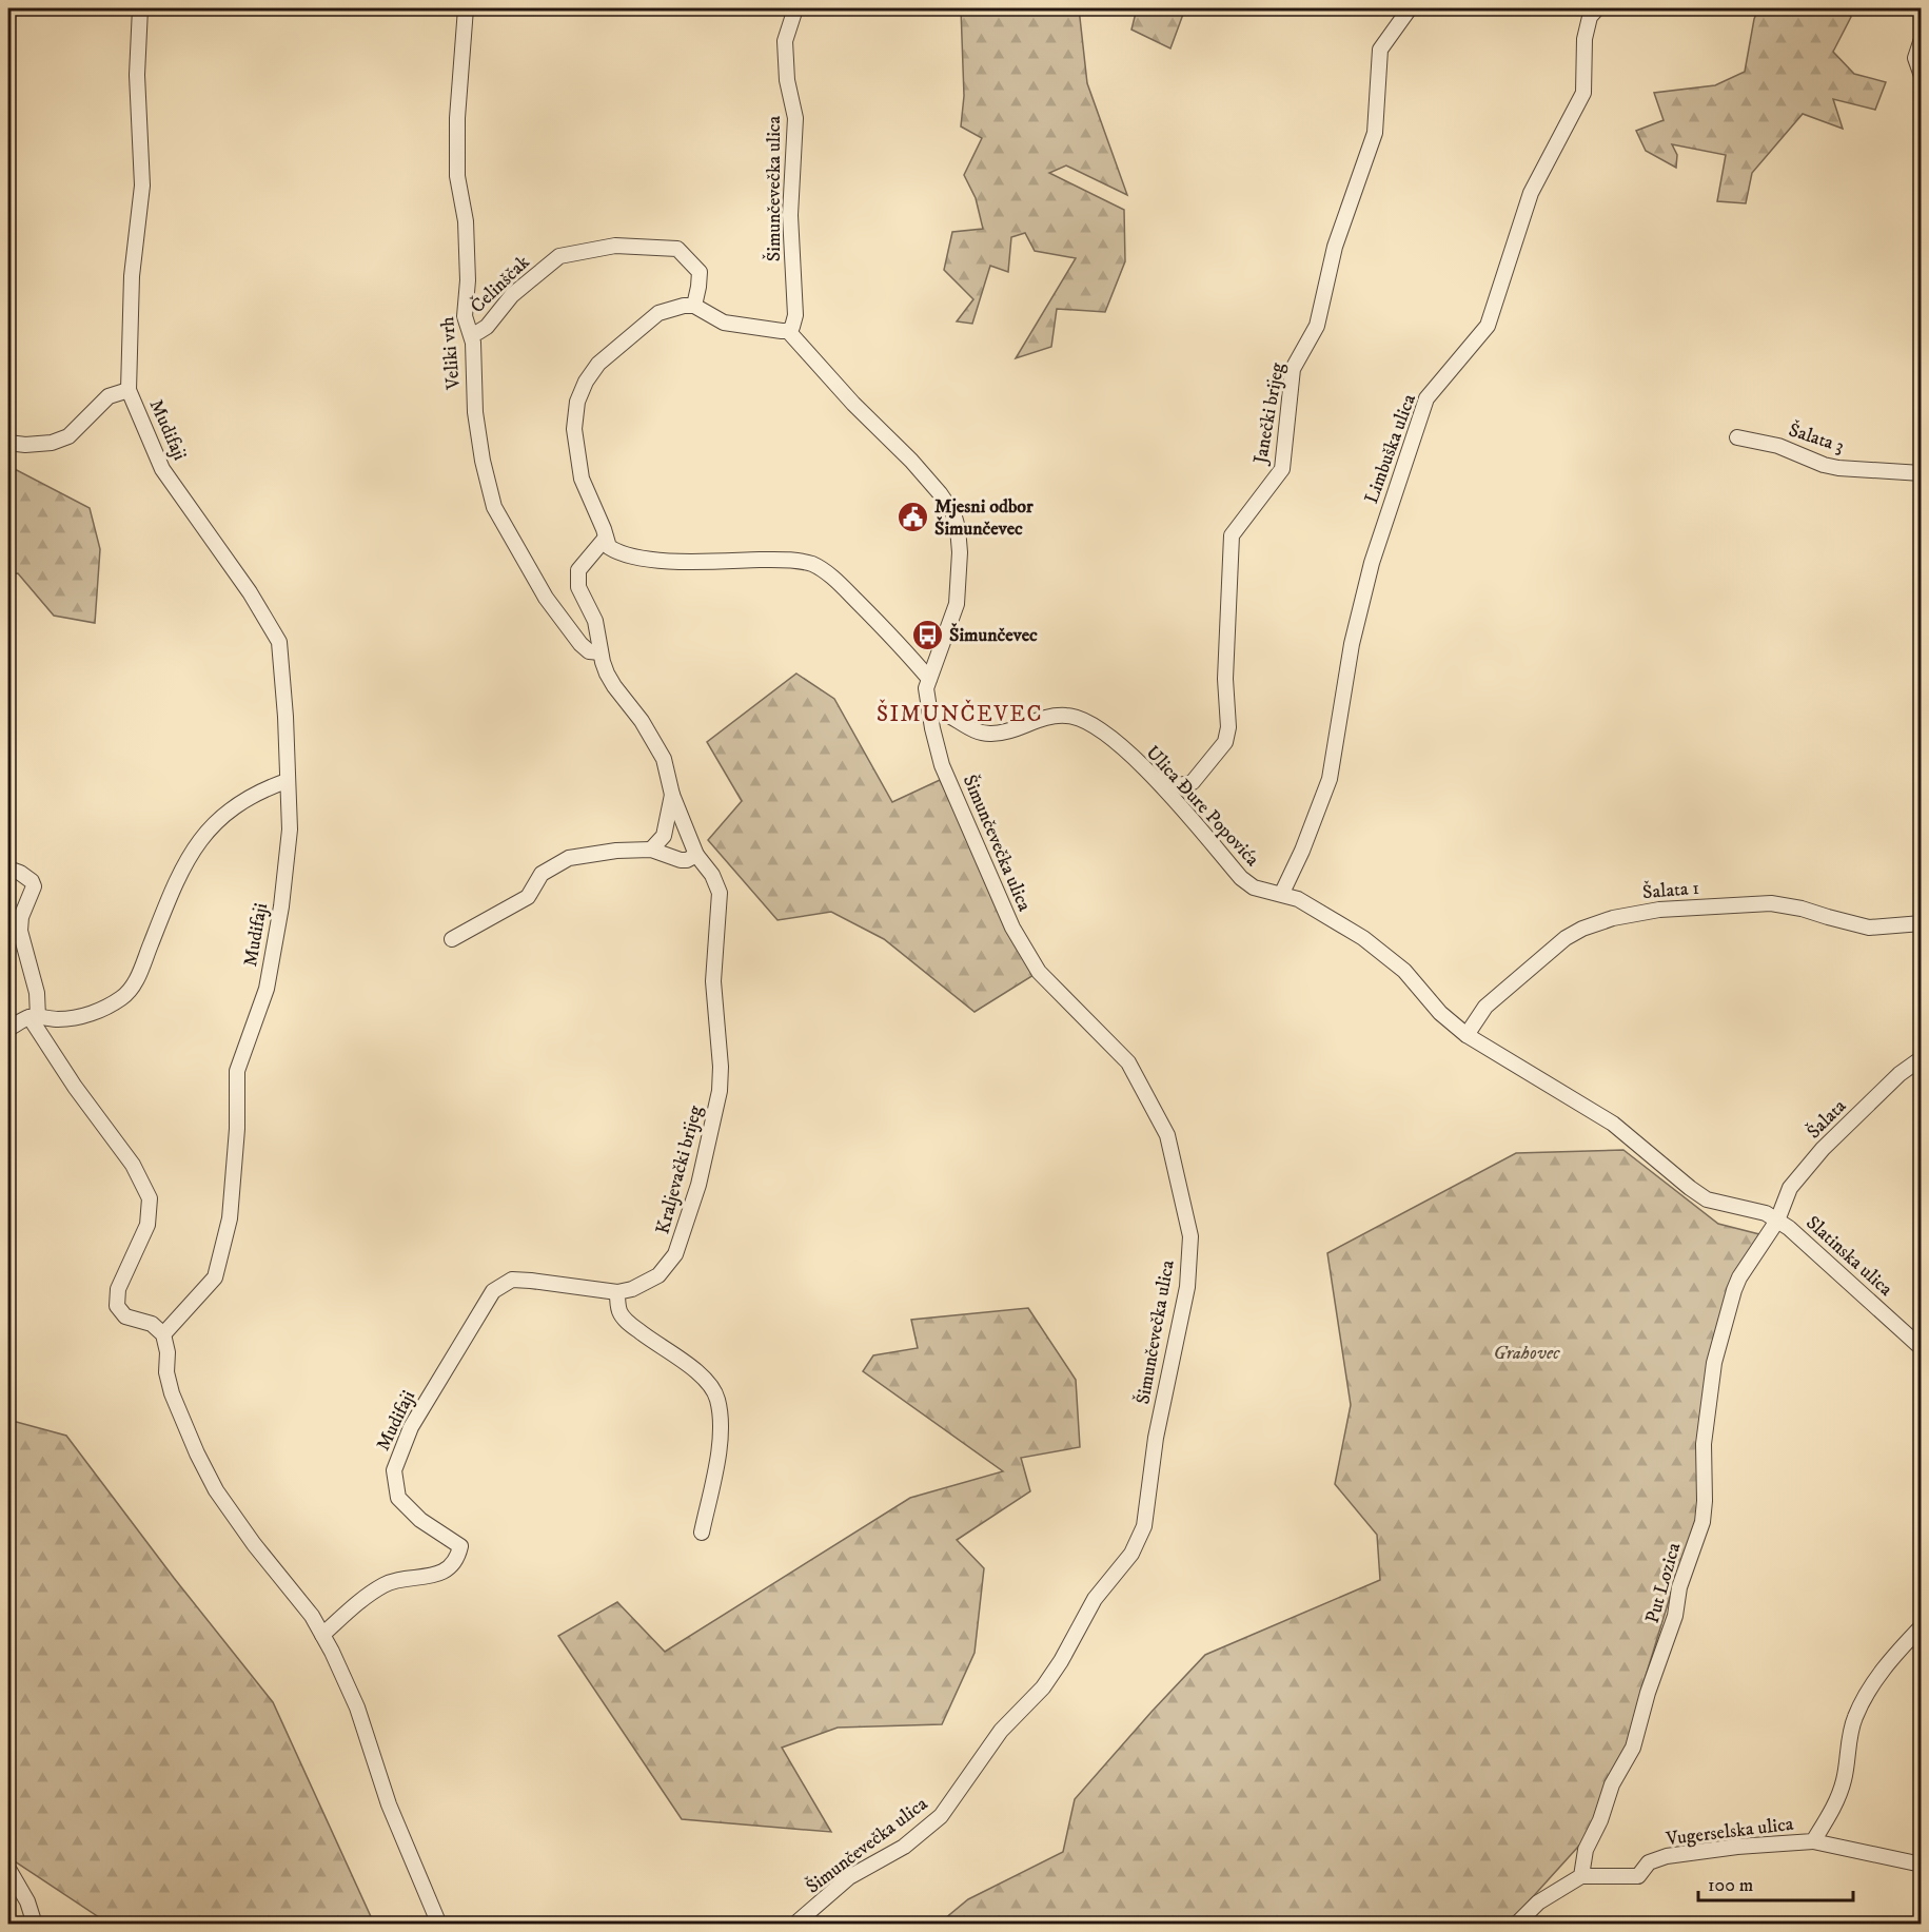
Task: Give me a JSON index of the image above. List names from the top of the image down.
{
  "streets": {
    "street": [
      "Šimunčevečka ulica",
      "Čelinščak",
      "Veliki vrh",
      "Janečki brijeg",
      "Mudifaji",
      "Šalata 3",
      "Limbuška ulica",
      "Ulica Đure Popovića",
      "Šalata 1",
      "Šalata",
      "Kraljevački brijeg",
      "Slatinska ulica",
      "Put Lozica",
      "Vugerselska ulica"
    ]
  },
  "crossings": [
    ["Šimunčevečka ulica", "Ulica Đure Popovića"],
    ["Čelinščak", "Veliki vrh"],
    ["Veliki vrh", "Kraljevački brijeg"],
    ["Mudifaji", "Kraljevački brijeg"],
    ["Limbuška ulica", "Ulica Đure Popovića"],
    ["Ulica Đure Popovića", "Šalata 1"],
    ["Ulica Đure Popovića", "Šalata"],
    ["Ulica Đure Popovića", "Slatinska ulica"],
    ["Ulica Đure Popovića", "Put Lozica"],
    ["Šalata", "Slatinska ulica"],
    ["Šalata", "Put Lozica"],
    ["Slatinska ulica", "Put Lozica"],
    ["Put Lozica", "Vugerselska ulica"]
  ],
  "districts": ["ŠIMUNČEVEC"],
  "parks": ["Grahovec"],
  "places": {
    "public building": ["Mjesni odbor Šimunčevec"],
    "bus stop": ["Šimunčevec"]
  },
  "scale_bar": "100 m"
}
